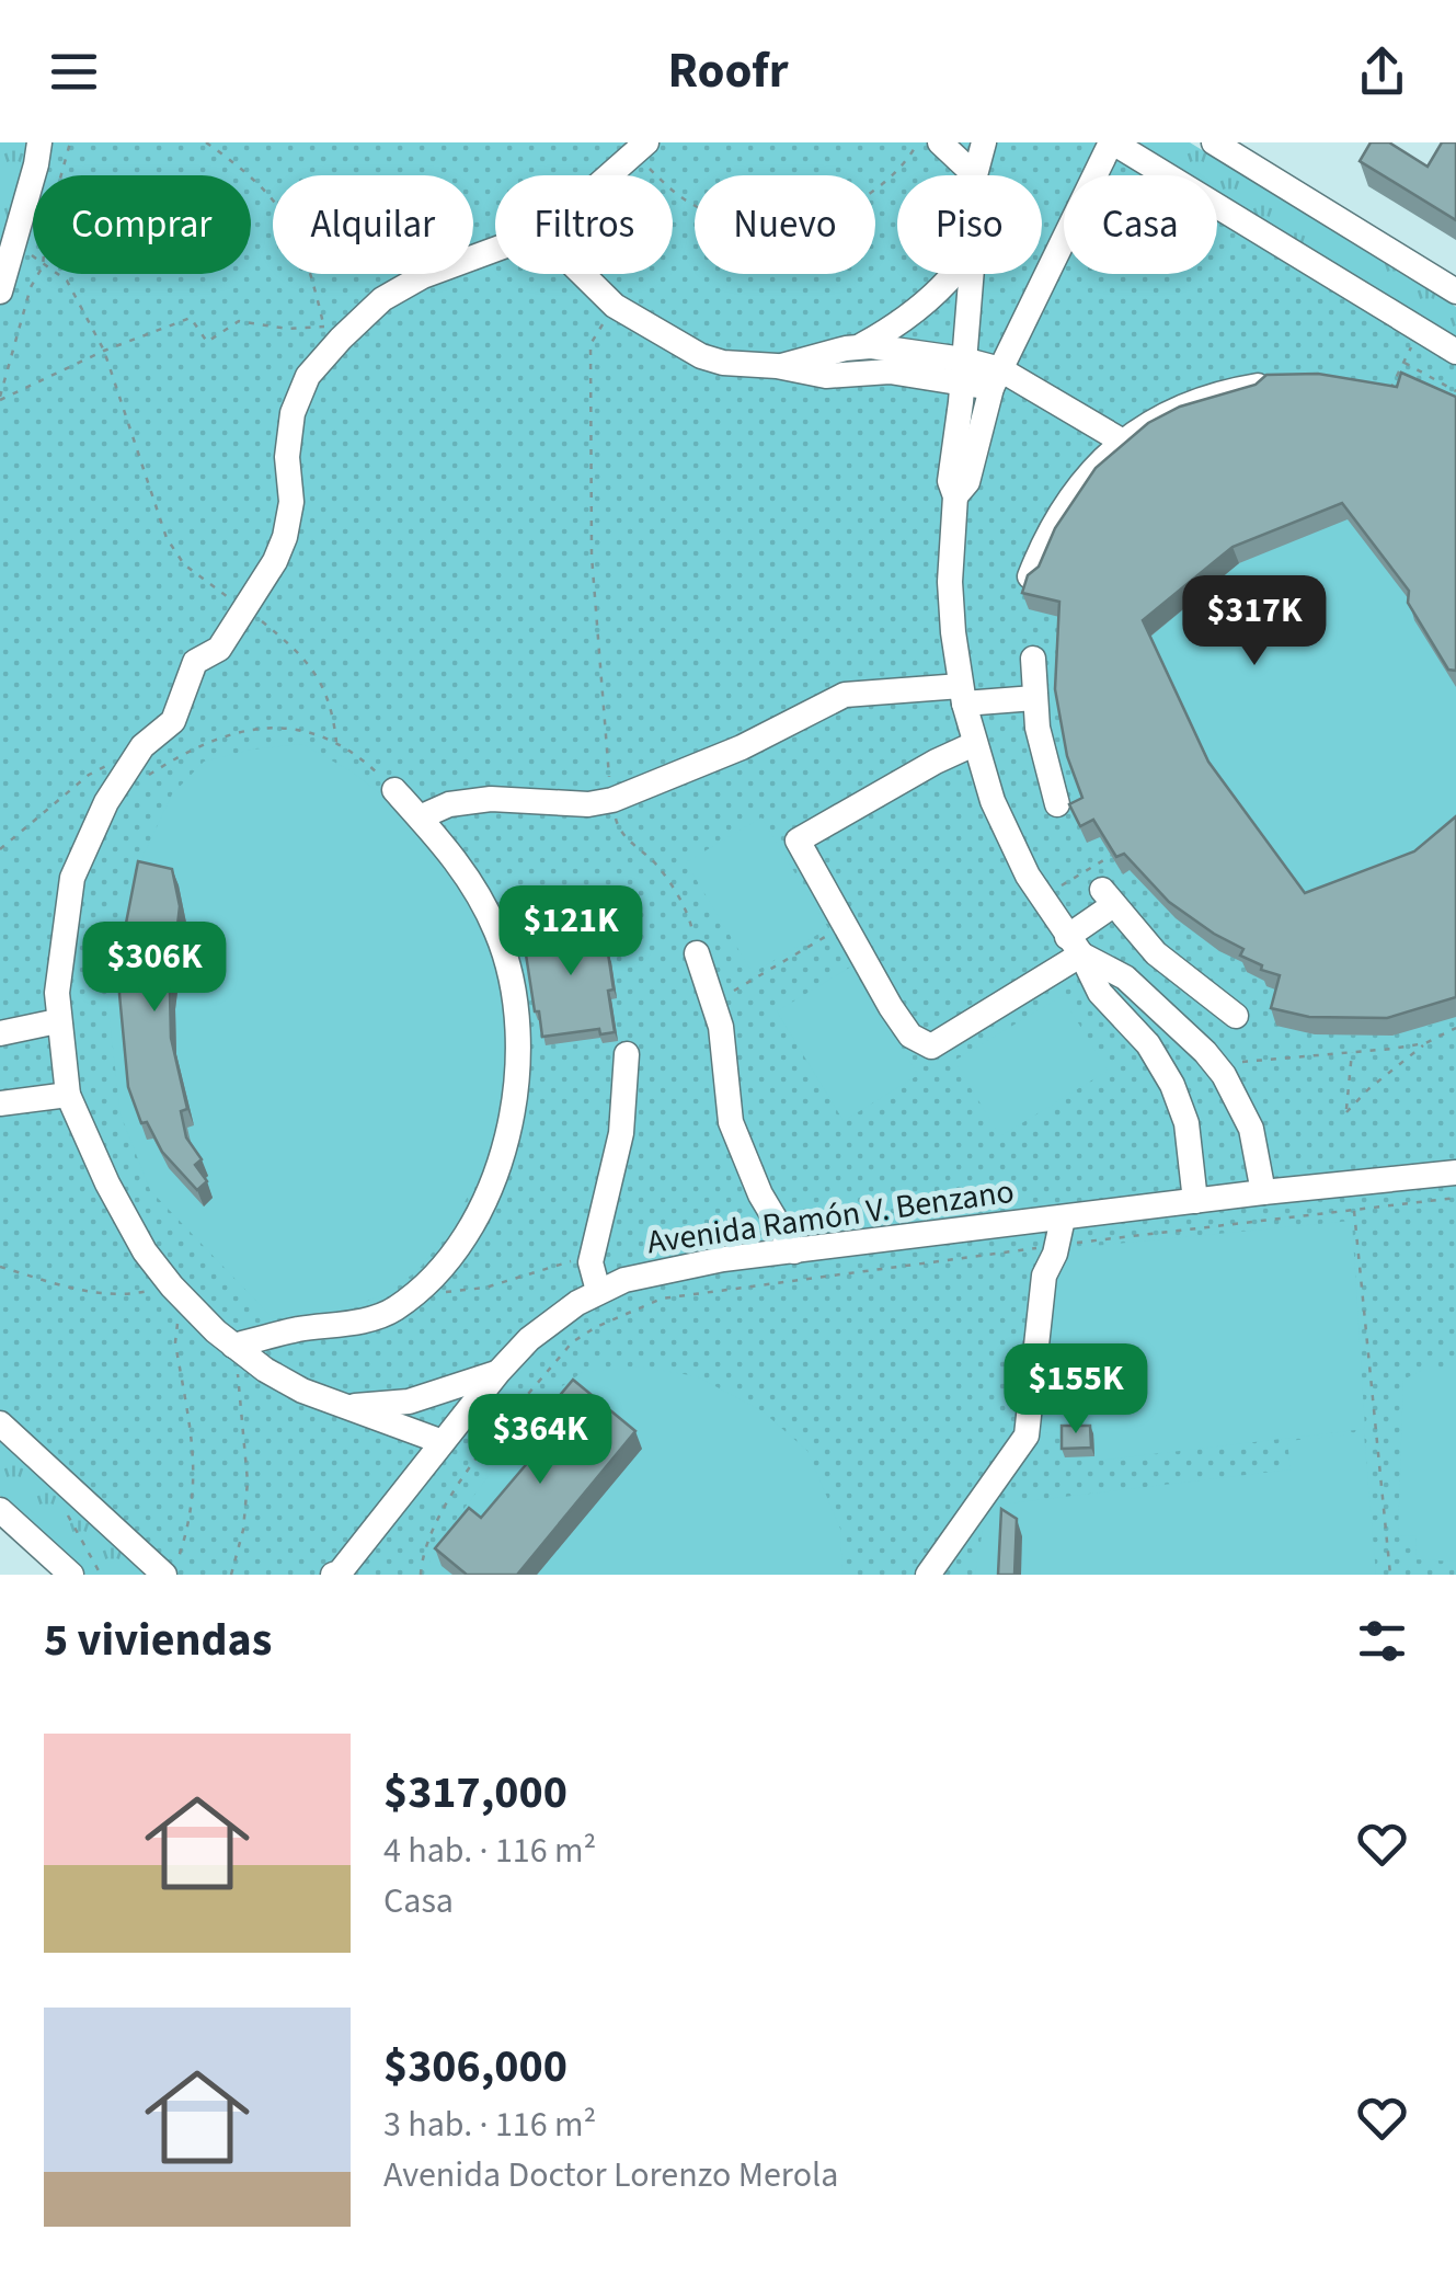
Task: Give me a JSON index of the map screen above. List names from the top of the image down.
{
  "streets": {
    "street": ["Avenida Ramón V. Benzano"]
  },
  "page": {
    "header": "Roofr",
    "chip": [
      "Comprar",
      "Alquilar",
      "Filtros",
      "Nuevo",
      "Piso",
      "Casa"
    ],
    "price": [
      "$317K",
      "$121K",
      "$306K",
      "$155K",
      "$364K"
    ],
    "heading": "5 viviendas",
    "list": [
      {
        "name": "$317,000",
        "note": "4 hab. · 116 m² · Casa"
      },
      {
        "name": "$306,000",
        "note": "3 hab. · 116 m² · Avenida Doctor Lorenzo Merola"
      }
    ]
  }
}
